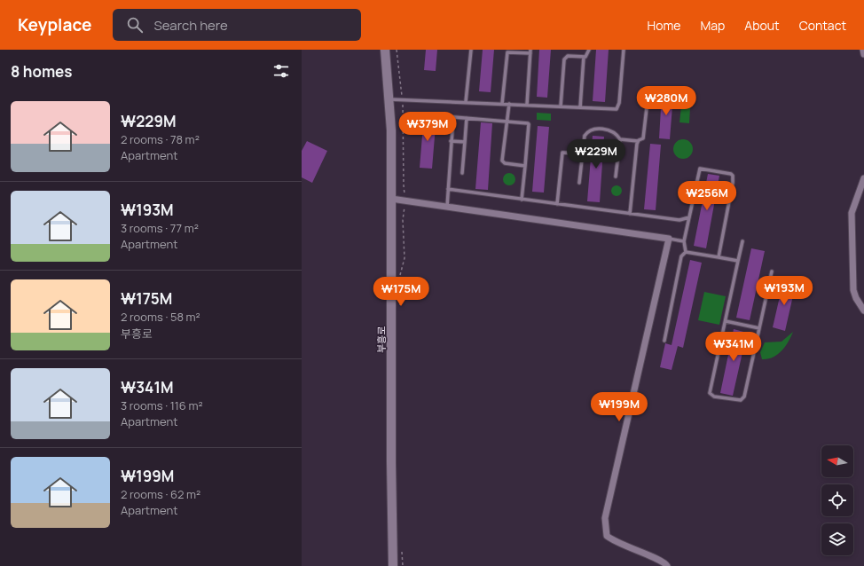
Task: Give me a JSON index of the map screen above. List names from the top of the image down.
{
  "streets": {
    "main road": ["부흥로"]
  },
  "north": "left",
  "page": {
    "header": "Keyplace",
    "search": "Search here",
    "nav": [
      "Home",
      "Map",
      "About",
      "Contact"
    ],
    "heading": "8 homes",
    "price": [
      "₩280M",
      "₩379M",
      "₩229M",
      "₩256M",
      "₩193M",
      "₩175M",
      "₩341M",
      "₩199M"
    ],
    "list": [
      {
        "name": "₩229M",
        "note": "2 rooms · 78 m² · Apartment"
      },
      {
        "name": "₩193M",
        "note": "3 rooms · 77 m² · Apartment"
      },
      {
        "name": "₩175M",
        "note": "2 rooms · 58 m² · 부흥로"
      },
      {
        "name": "₩341M",
        "note": "3 rooms · 116 m² · Apartment"
      },
      {
        "name": "₩199M",
        "note": "2 rooms · 62 m² · Apartment"
      }
    ]
  }
}
